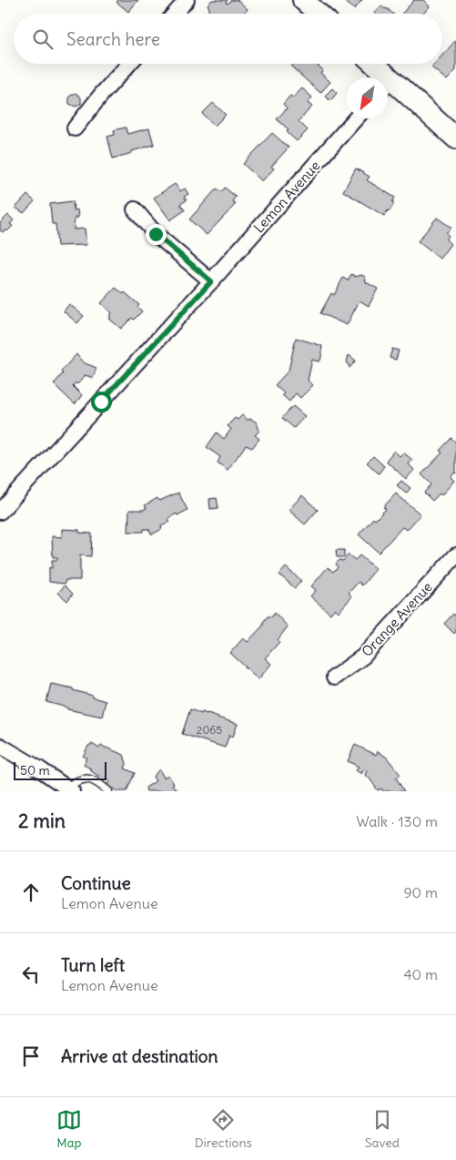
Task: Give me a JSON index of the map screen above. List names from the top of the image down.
{
  "streets": {
    "street": ["Lemon Avenue", "Orange Avenue"]
  },
  "house_numbers": ["2065"],
  "scale_bar": "50 m",
  "north": "bottom left",
  "page": {
    "search": "Search here",
    "scale": "50 m",
    "heading": ["2 min", "Walk · 130 m"],
    "list": [
      ["Continue", "Lemon Avenue", "90 m"],
      ["Turn left", "Lemon Avenue", "40 m"],
      "Arrive at destination"
    ],
    "nav": ["Map", "Directions", "Saved"]
  }
}
